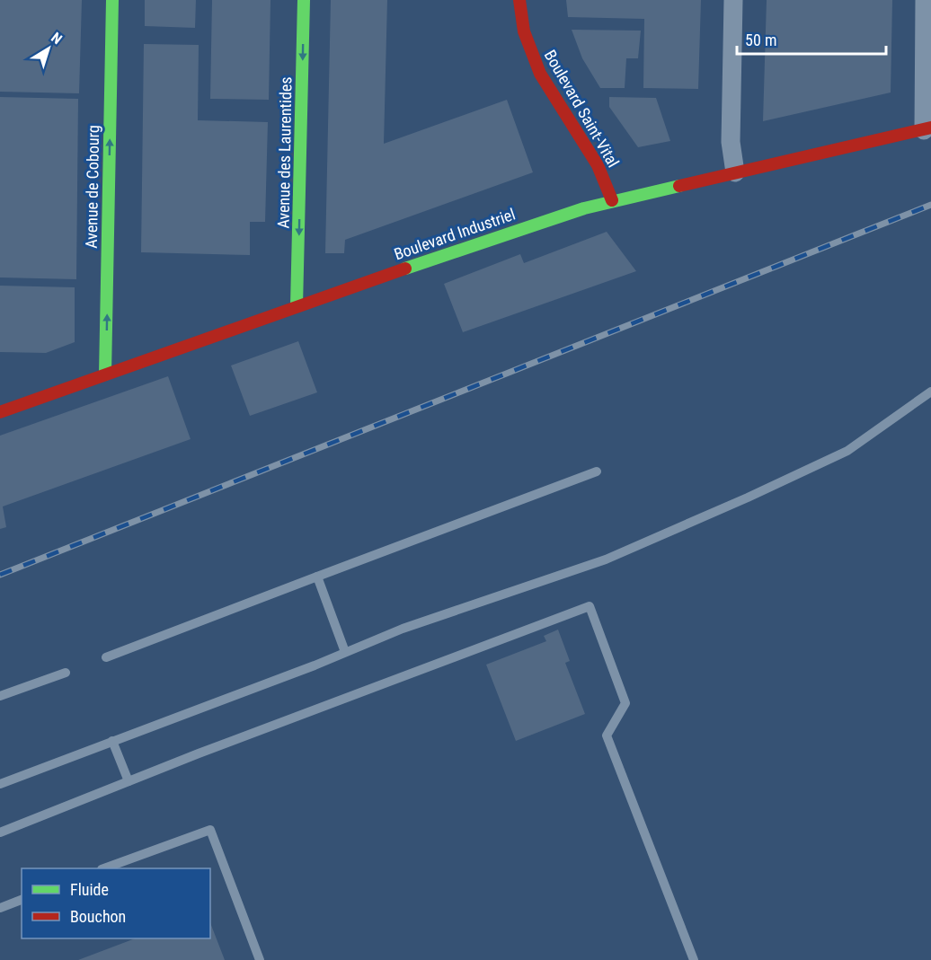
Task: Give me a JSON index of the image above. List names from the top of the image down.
{
  "streets": {
    "street": [
      "Boulevard Saint-Vital",
      "Avenue des Laurentides",
      "Avenue de Cobourg",
      "Boulevard Industriel"
    ]
  },
  "crossings": [
    ["Boulevard Saint-Vital", "Boulevard Industriel"],
    ["Avenue des Laurentides", "Boulevard Industriel"],
    ["Avenue de Cobourg", "Boulevard Industriel"]
  ],
  "one_way": ["Avenue des Laurentides", "Avenue de Cobourg"],
  "legend": ["Fluide", "Bouchon"],
  "scale_bar": "50 m",
  "north": "top right"
}
